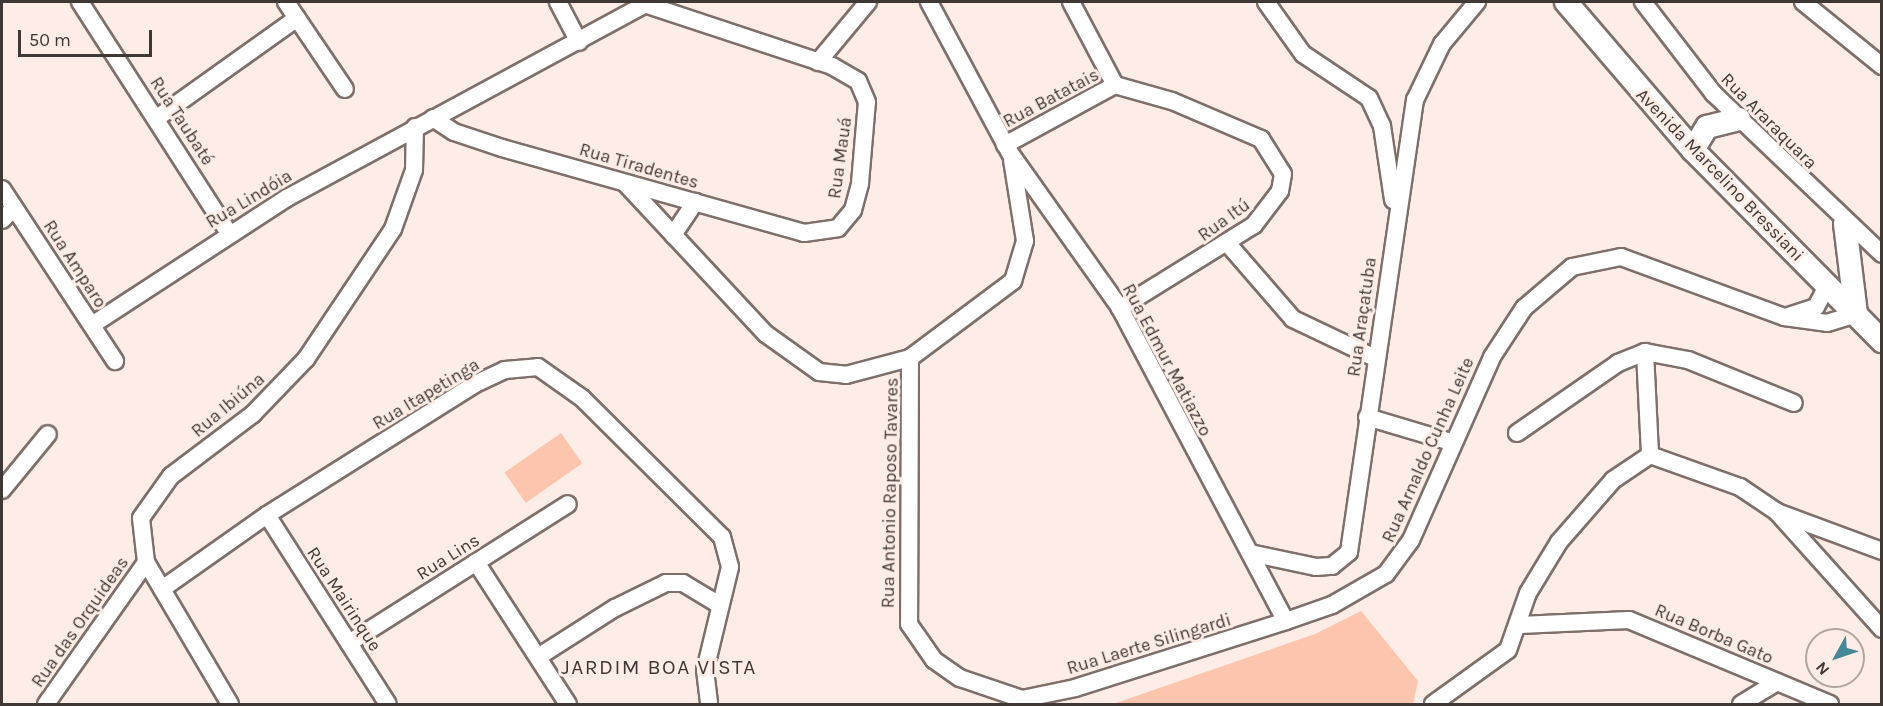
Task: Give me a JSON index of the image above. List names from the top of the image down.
{
  "streets": {
    "street": [
      "Rua Batatais",
      "Rua Taubaté",
      "Rua Araraquara",
      "Rua Mauá",
      "Rua Tiradentes",
      "Avenida Marcelino Bressiani",
      "Rua Lindóia",
      "Rua Itú",
      "Rua Amparo",
      "Rua Araçatuba",
      "Rua Edmur Matiazzo",
      "Rua Itapetinga",
      "Rua Ibiúna",
      "Rua Arnaldo Cunha Leite",
      "Rua Antonio Raposo Tavares",
      "Rua Lins",
      "Rua Mairinque",
      "Rua das Orquideas",
      "Rua Borba Gato",
      "Rua Laerte Silingardi"
    ]
  },
  "crossings": [
    ["Rua Batatais", "Rua Itú"],
    ["Rua Batatais", "Rua Edmur Matiazzo"],
    ["Rua Taubaté", "Rua Lindóia"],
    ["Rua Mauá", "Rua Tiradentes"],
    ["Rua Tiradentes", "Rua Lindóia"],
    ["Avenida Marcelino Bressiani", "Rua Arnaldo Cunha Leite"],
    ["Rua Lindóia", "Rua Amparo"],
    ["Rua Lindóia", "Rua Ibiúna"],
    ["Rua Itú", "Rua Edmur Matiazzo"],
    ["Rua Araçatuba", "Rua Edmur Matiazzo"],
    ["Rua Edmur Matiazzo", "Rua Arnaldo Cunha Leite"],
    ["Rua Edmur Matiazzo", "Rua Laerte Silingardi"],
    ["Rua Itapetinga", "Rua Ibiúna"],
    ["Rua Itapetinga", "Rua Mairinque"],
    ["Rua Ibiúna", "Rua das Orquideas"],
    ["Rua Arnaldo Cunha Leite", "Rua Laerte Silingardi"],
    ["Rua Antonio Raposo Tavares", "Rua Laerte Silingardi"],
    ["Rua Lins", "Rua Mairinque"]
  ],
  "districts": ["JARDIM BOA VISTA"],
  "scale_bar": "50 m",
  "north": "bottom left"
}
